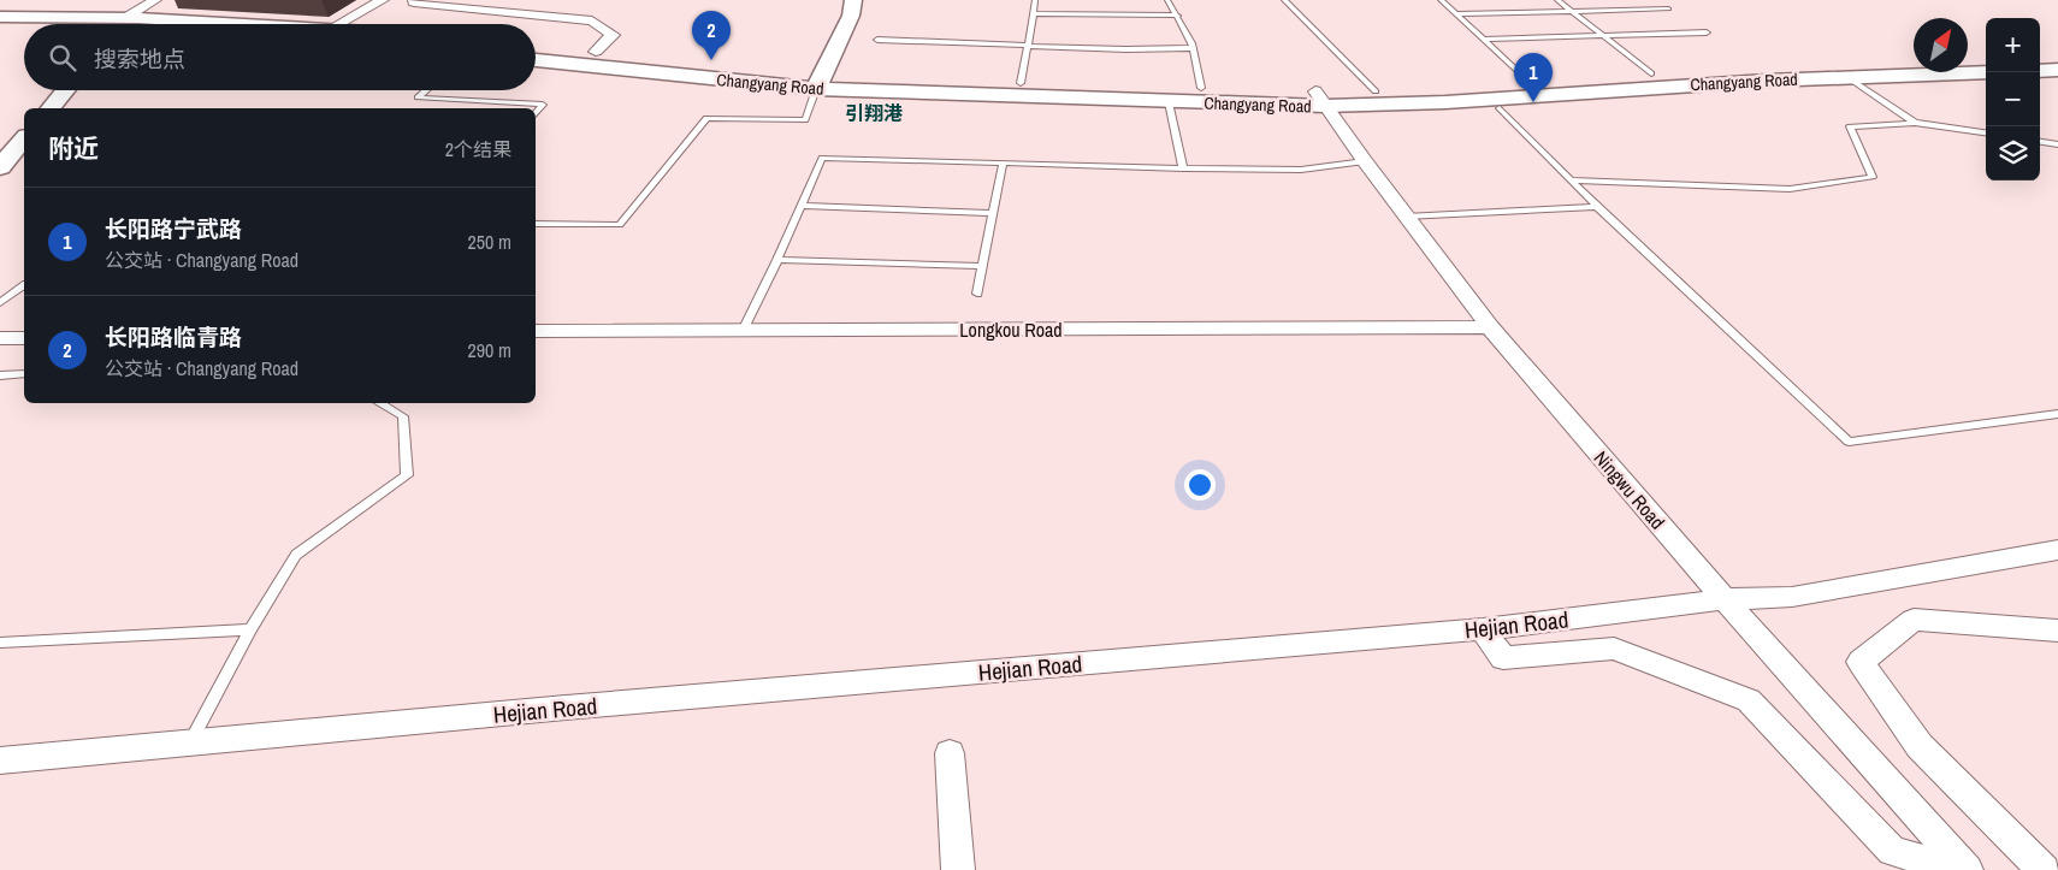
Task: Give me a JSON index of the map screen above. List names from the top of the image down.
{
  "streets": {
    "main road": ["Changyang Road"],
    "street": ["Longkou Road", "Ningwu Road", "Hejian Road"]
  },
  "crossings": [
    ["Changyang Road", "Ningwu Road"],
    ["Longkou Road", "Ningwu Road"],
    ["Ningwu Road", "Hejian Road"]
  ],
  "districts": ["引翔港"],
  "north": "top right",
  "page": {
    "pins": ["2", "1"],
    "map_buttons": ["+", "−"],
    "search": "搜索地点",
    "heading": ["附近", "2个结果"],
    "list": [
      {
        "mark": "1",
        "name": "长阳路宁武路",
        "note": "公交站 · Changyang Road",
        "value": "250 m"
      },
      {
        "mark": "2",
        "name": "长阳路临青路",
        "note": "公交站 · Changyang Road",
        "value": "290 m"
      }
    ]
  }
}
